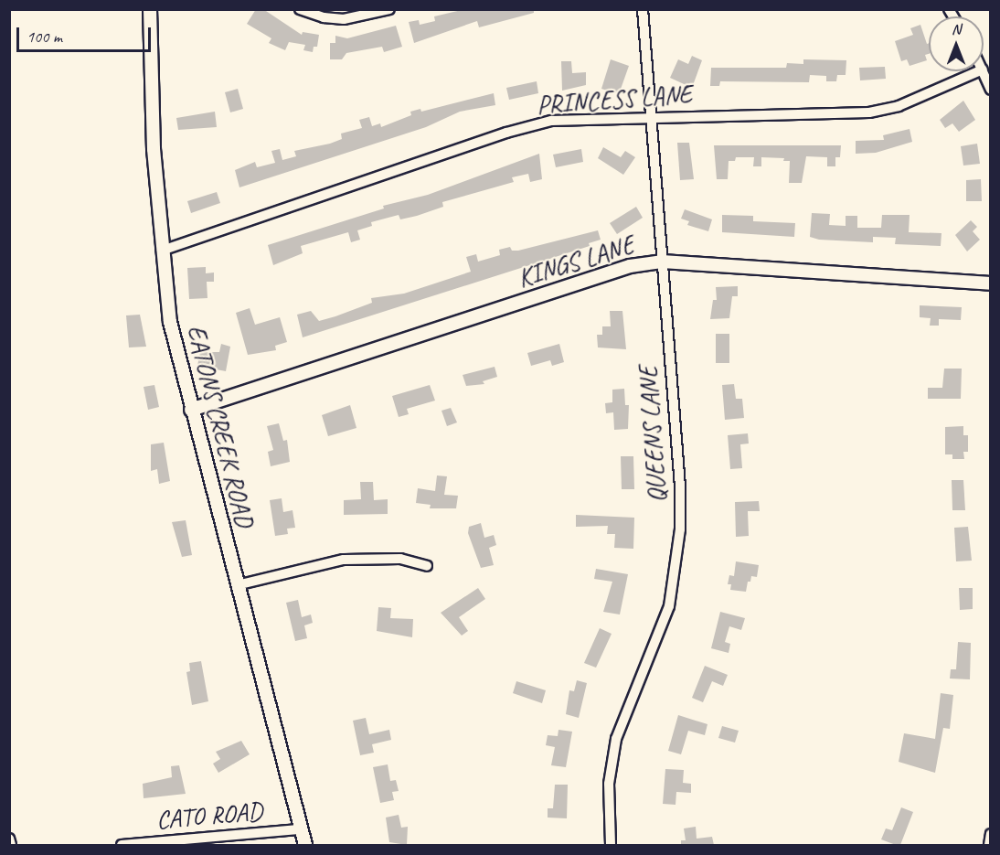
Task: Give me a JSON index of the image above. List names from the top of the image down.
{
  "streets": {
    "street": [
      "PRINCESS LANE",
      "KINGS LANE",
      "EATONS CREEK ROAD",
      "QUEENS LANE",
      "CATO ROAD"
    ]
  },
  "crossings": [
    ["PRINCESS LANE", "EATONS CREEK ROAD"],
    ["PRINCESS LANE", "QUEENS LANE"],
    ["KINGS LANE", "EATONS CREEK ROAD"],
    ["KINGS LANE", "QUEENS LANE"],
    ["EATONS CREEK ROAD", "CATO ROAD"]
  ],
  "scale_bar": "100 m",
  "north": "top"
}
